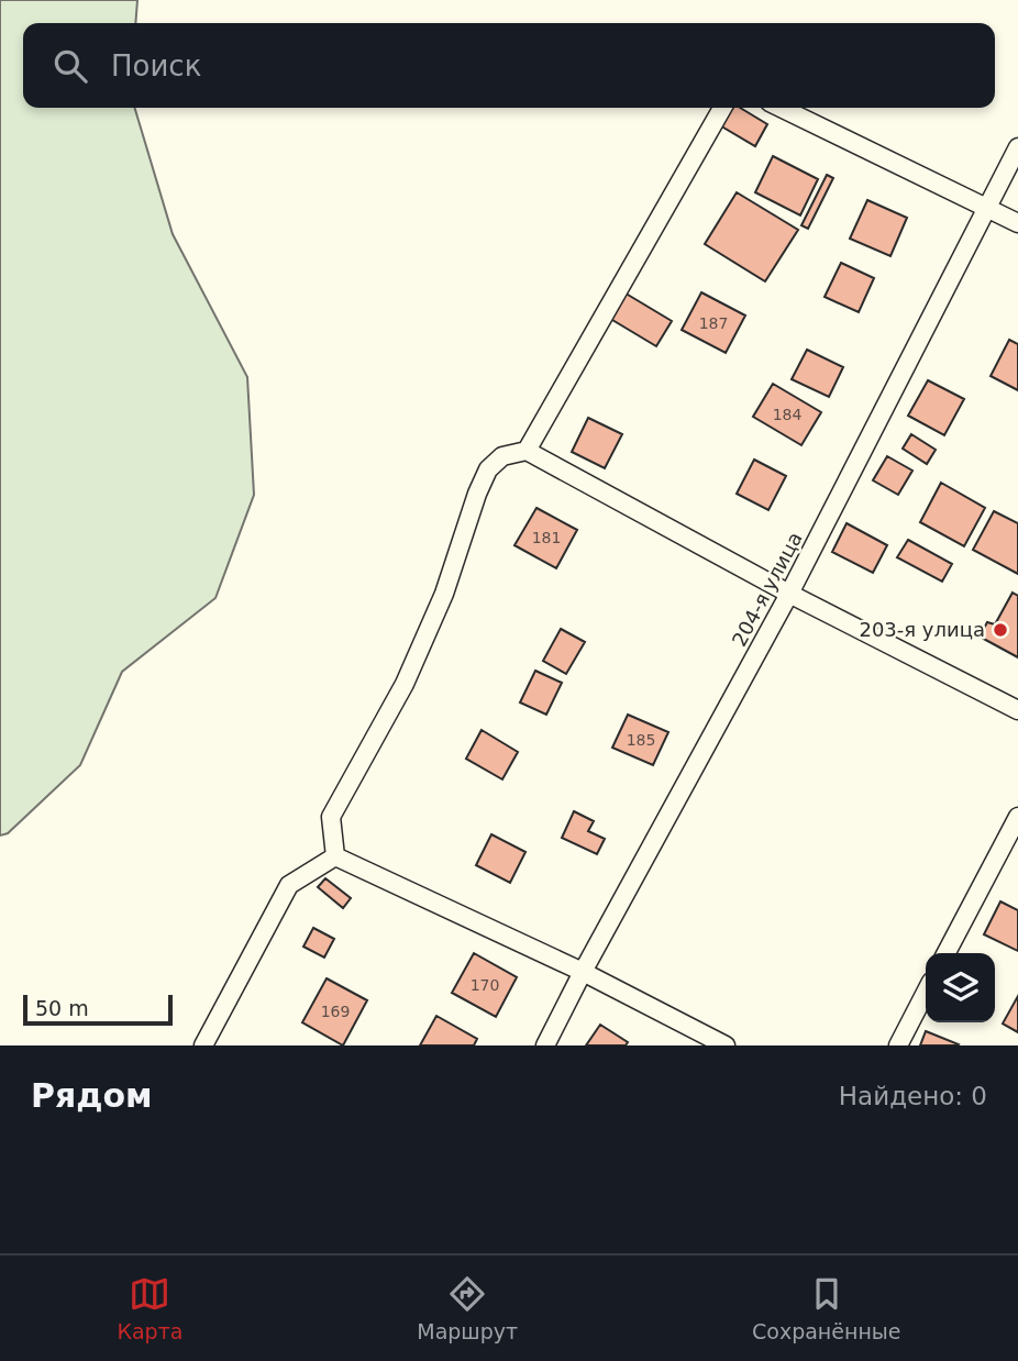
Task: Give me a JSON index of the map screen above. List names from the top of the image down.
{
  "streets": {
    "street": ["204-я улица"]
  },
  "places": ["203-я улица"],
  "house_numbers": [
    "187",
    "184",
    "181",
    "185",
    "170",
    "169"
  ],
  "scale_bar": "50 m",
  "page": {
    "search": "Поиск",
    "scale": "50 m",
    "heading": ["Рядом", "Найдено: 0"],
    "nav": ["Карта", "Маршрут", "Сохранённые"]
  }
}
